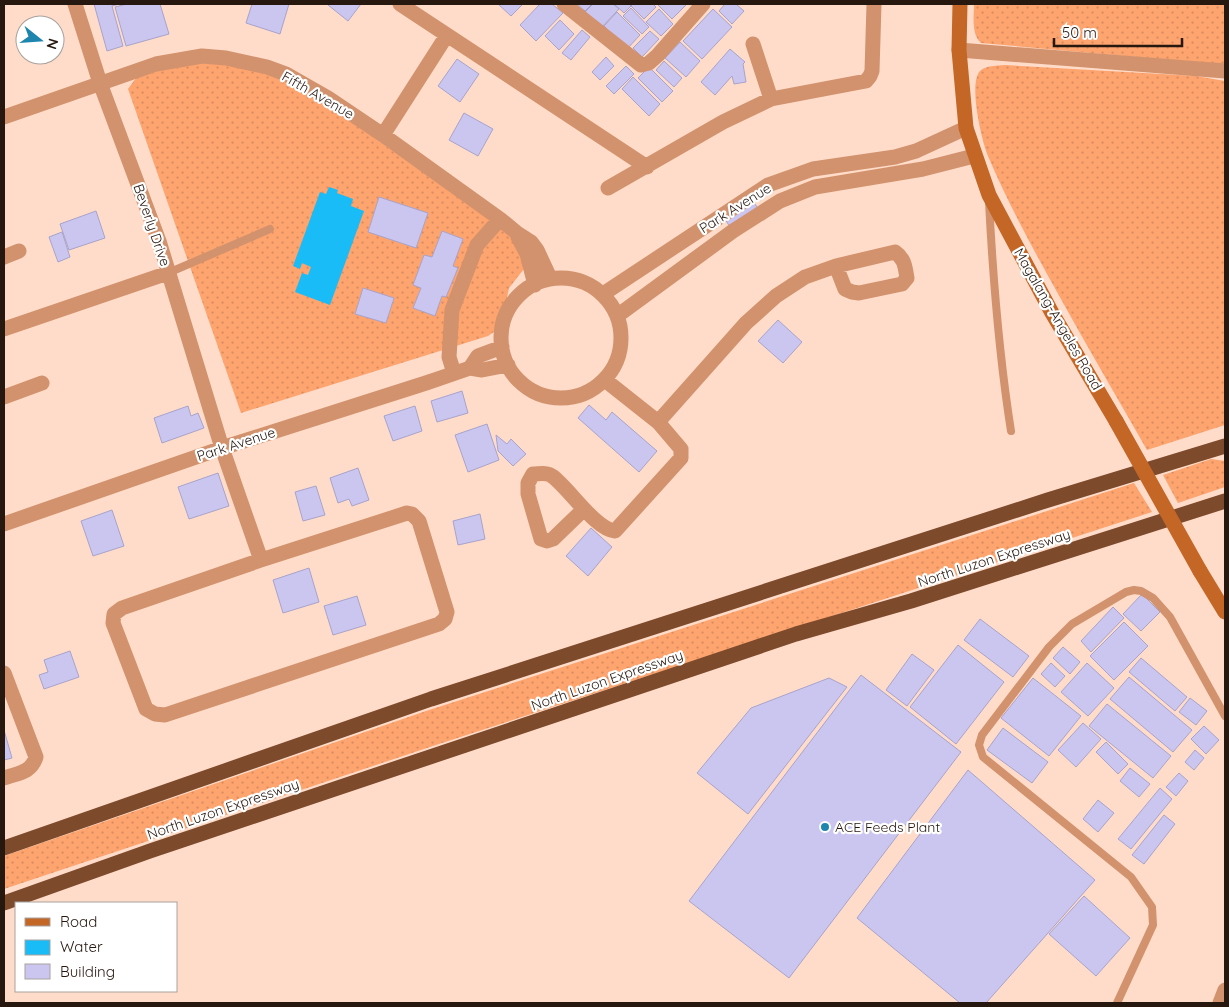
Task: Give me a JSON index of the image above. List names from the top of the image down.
{
  "streets": {
    "highway": ["North Luzon Expressway"],
    "main road": ["Magalang-Angeles Road"],
    "street": ["Fifth Avenue", "Park Avenue", "Beverly Drive"]
  },
  "crossings": [
    ["Fifth Avenue", "Park Avenue"],
    ["Fifth Avenue", "Beverly Drive"],
    ["Park Avenue", "Beverly Drive"],
    ["Park Avenue", "Magalang-Angeles Road"]
  ],
  "places": ["ACE Feeds Plant"],
  "legend": ["Road", "Water", "Building"],
  "scale_bar": "50 m",
  "north": "right"
}
